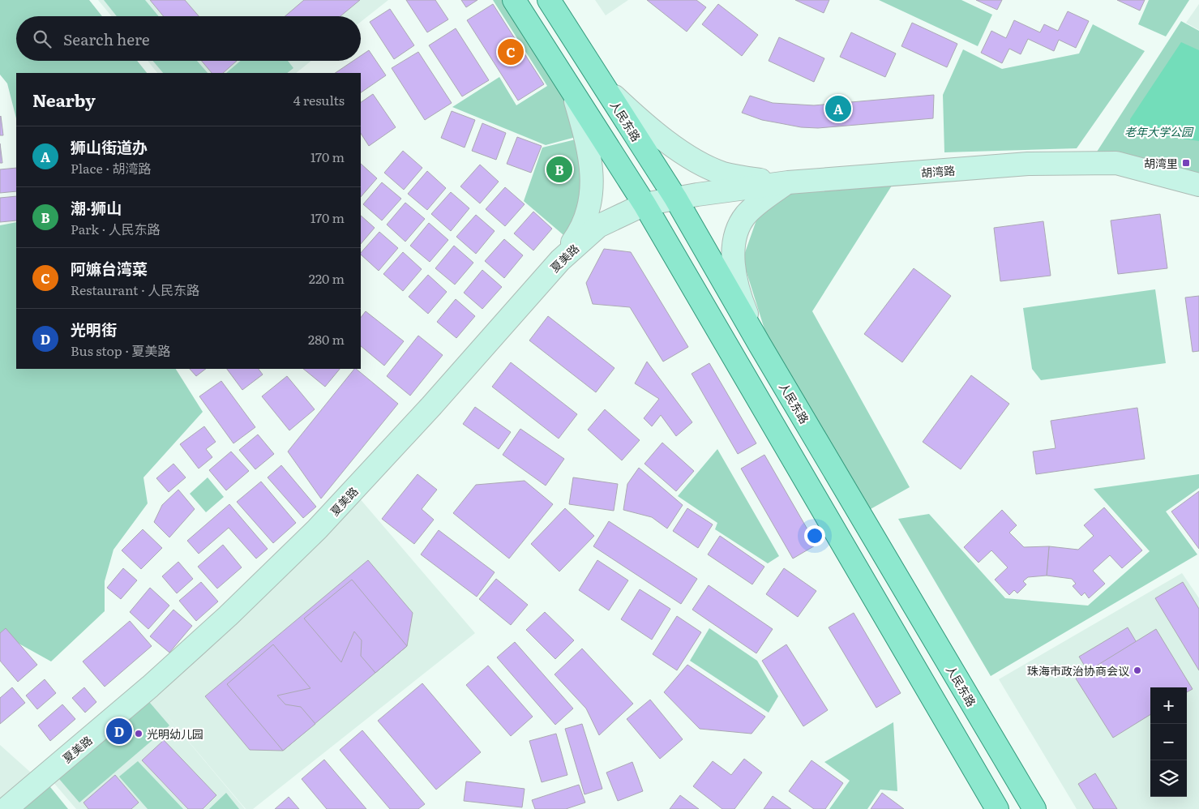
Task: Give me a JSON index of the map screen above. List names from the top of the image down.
{
  "streets": {
    "main road": ["人民东路"],
    "street": ["胡湾路", "夏美路"]
  },
  "crossings": [
    ["人民东路", "胡湾路"],
    ["人民东路", "夏美路"],
    ["胡湾路", "夏美路"]
  ],
  "parks": ["老年大学公园"],
  "places": {
    "transit": ["胡湾里"],
    "other": ["珠海市政治协商会议", "光明幼儿园"]
  },
  "page": {
    "search": "Search here",
    "pins": [
      "C",
      "A",
      "B",
      "D"
    ],
    "heading": ["Nearby", "4 results"],
    "list": [
      {
        "mark": "A",
        "name": "狮山街道办",
        "note": "Place · 胡湾路",
        "value": "170 m"
      },
      {
        "mark": "B",
        "name": "潮·狮山",
        "note": "Park · 人民东路",
        "value": "170 m"
      },
      {
        "mark": "C",
        "name": "阿嫲台湾菜",
        "note": "Restaurant · 人民东路",
        "value": "220 m"
      },
      {
        "mark": "D",
        "name": "光明街",
        "note": "Bus stop · 夏美路",
        "value": "280 m"
      }
    ],
    "map_buttons": ["+", "−"]
  }
}
